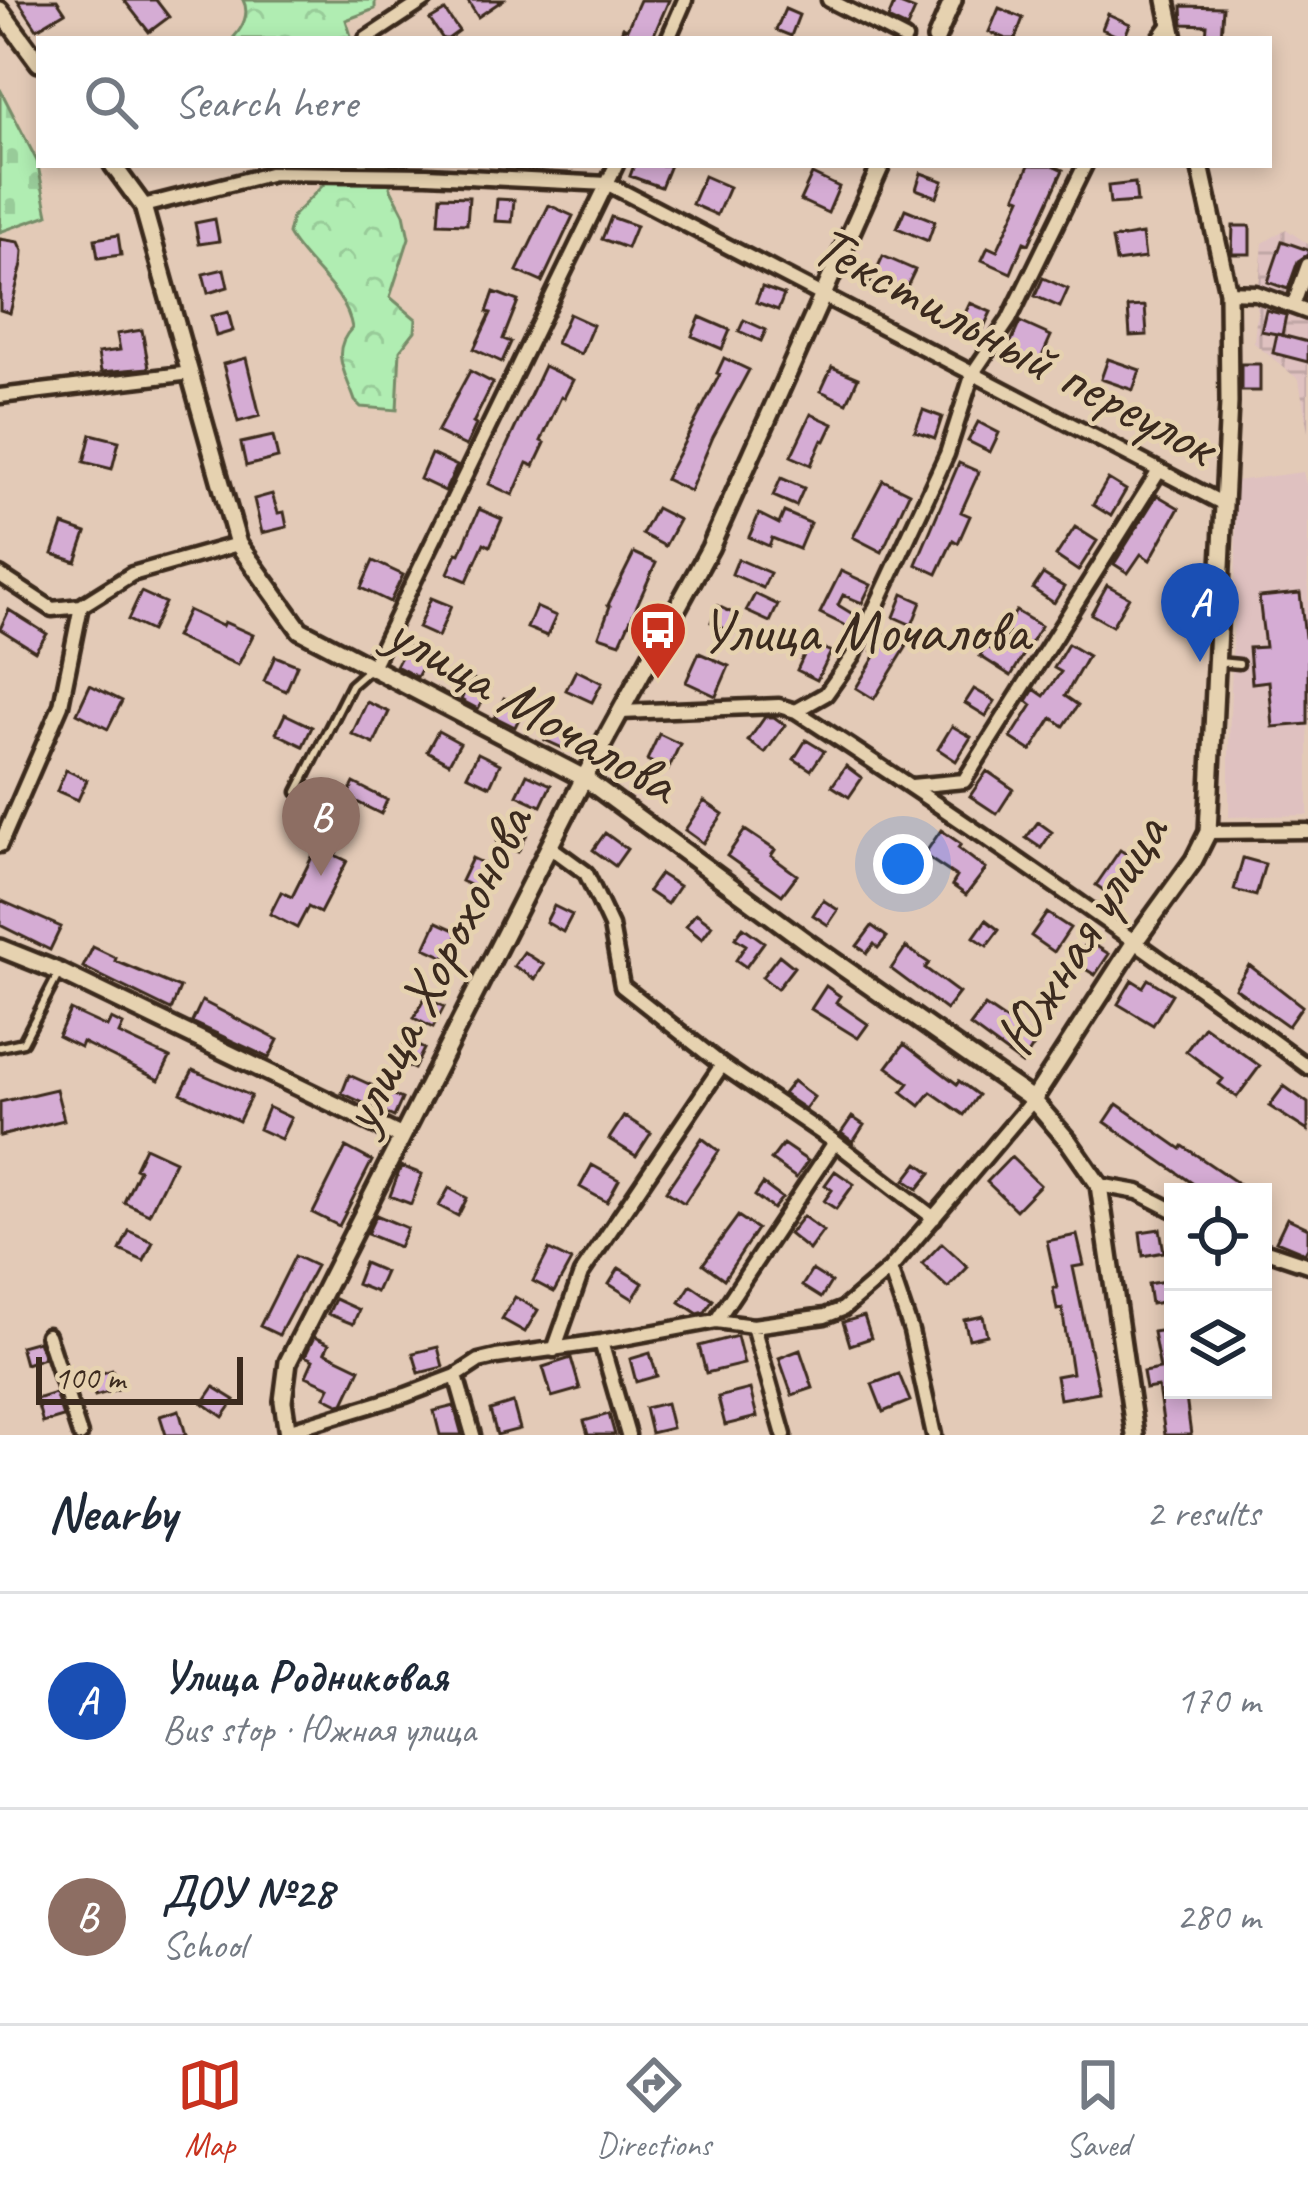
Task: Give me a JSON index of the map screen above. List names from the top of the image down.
{
  "streets": {
    "street": [
      "Текстильный переулок",
      "улица Мочалова",
      "Южная улица",
      "улица Хорохонова"
    ]
  },
  "crossings": [
    ["Текстильный переулок", "улица Мочалова"],
    ["Текстильный переулок", "Южная улица"],
    ["Текстильный переулок", "улица Хорохонова"],
    ["улица Мочалова", "Южная улица"],
    ["улица Мочалова", "улица Хорохонова"],
    ["Южная улица", "улица Хорохонова"]
  ],
  "places": {
    "bus stop": ["Улица Мочалова"]
  },
  "scale_bar": "100 m",
  "page": {
    "search": "Search here",
    "pins": ["A", "B"],
    "scale": "100 m",
    "heading": ["Nearby", "2 results"],
    "list": [
      {
        "mark": "A",
        "name": "Улица Родниковая",
        "note": "Bus stop · Южная улица",
        "value": "170 m"
      },
      {
        "mark": "B",
        "name": "ДОУ №28",
        "note": "School",
        "value": "280 m"
      }
    ],
    "nav": ["Map", "Directions", "Saved"]
  }
}
